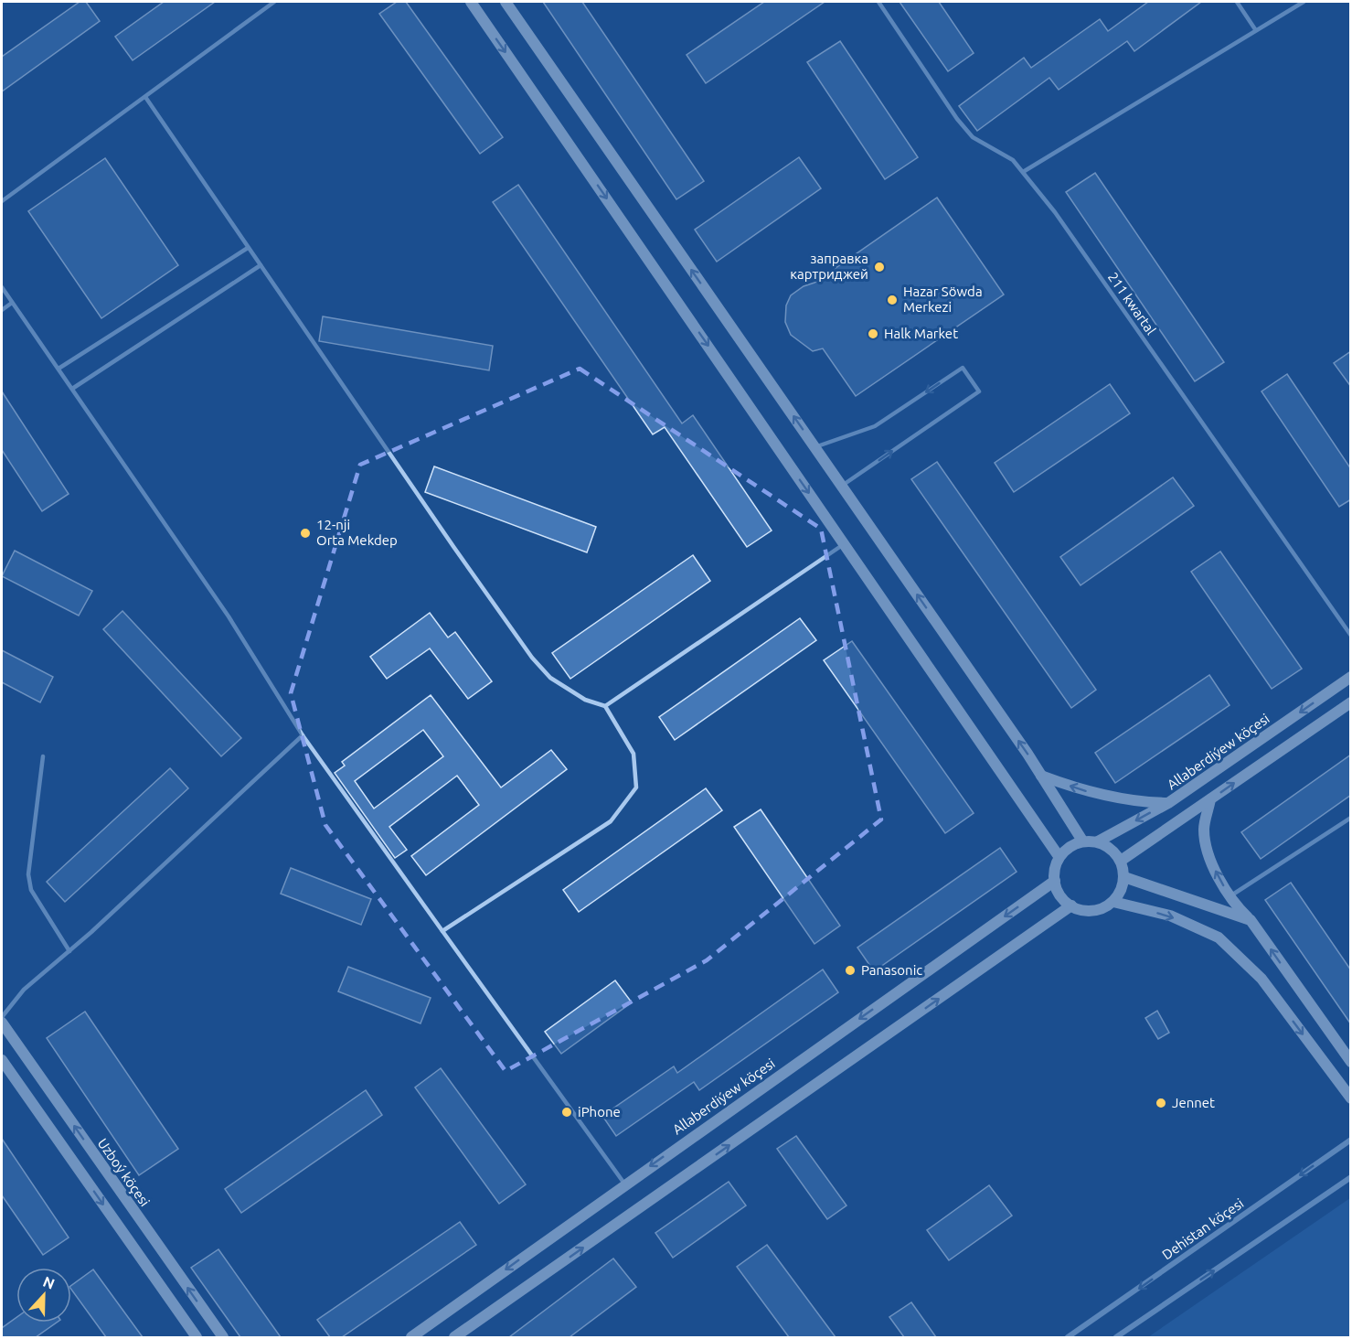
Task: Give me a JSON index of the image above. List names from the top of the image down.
{
  "streets": {
    "street": ["Allaberdiýew köçesi", "Uzboý köçesi", "Dehistan köçesi"],
    "lane": ["211 kwartal"]
  },
  "places": [
    "заправка картриджей",
    "Hazar Söwda Merkezi",
    "Halk Market",
    "12-nji Orta Mekdep",
    "Panasonic",
    "Jennet",
    "iPhone"
  ],
  "north": "top"
}
